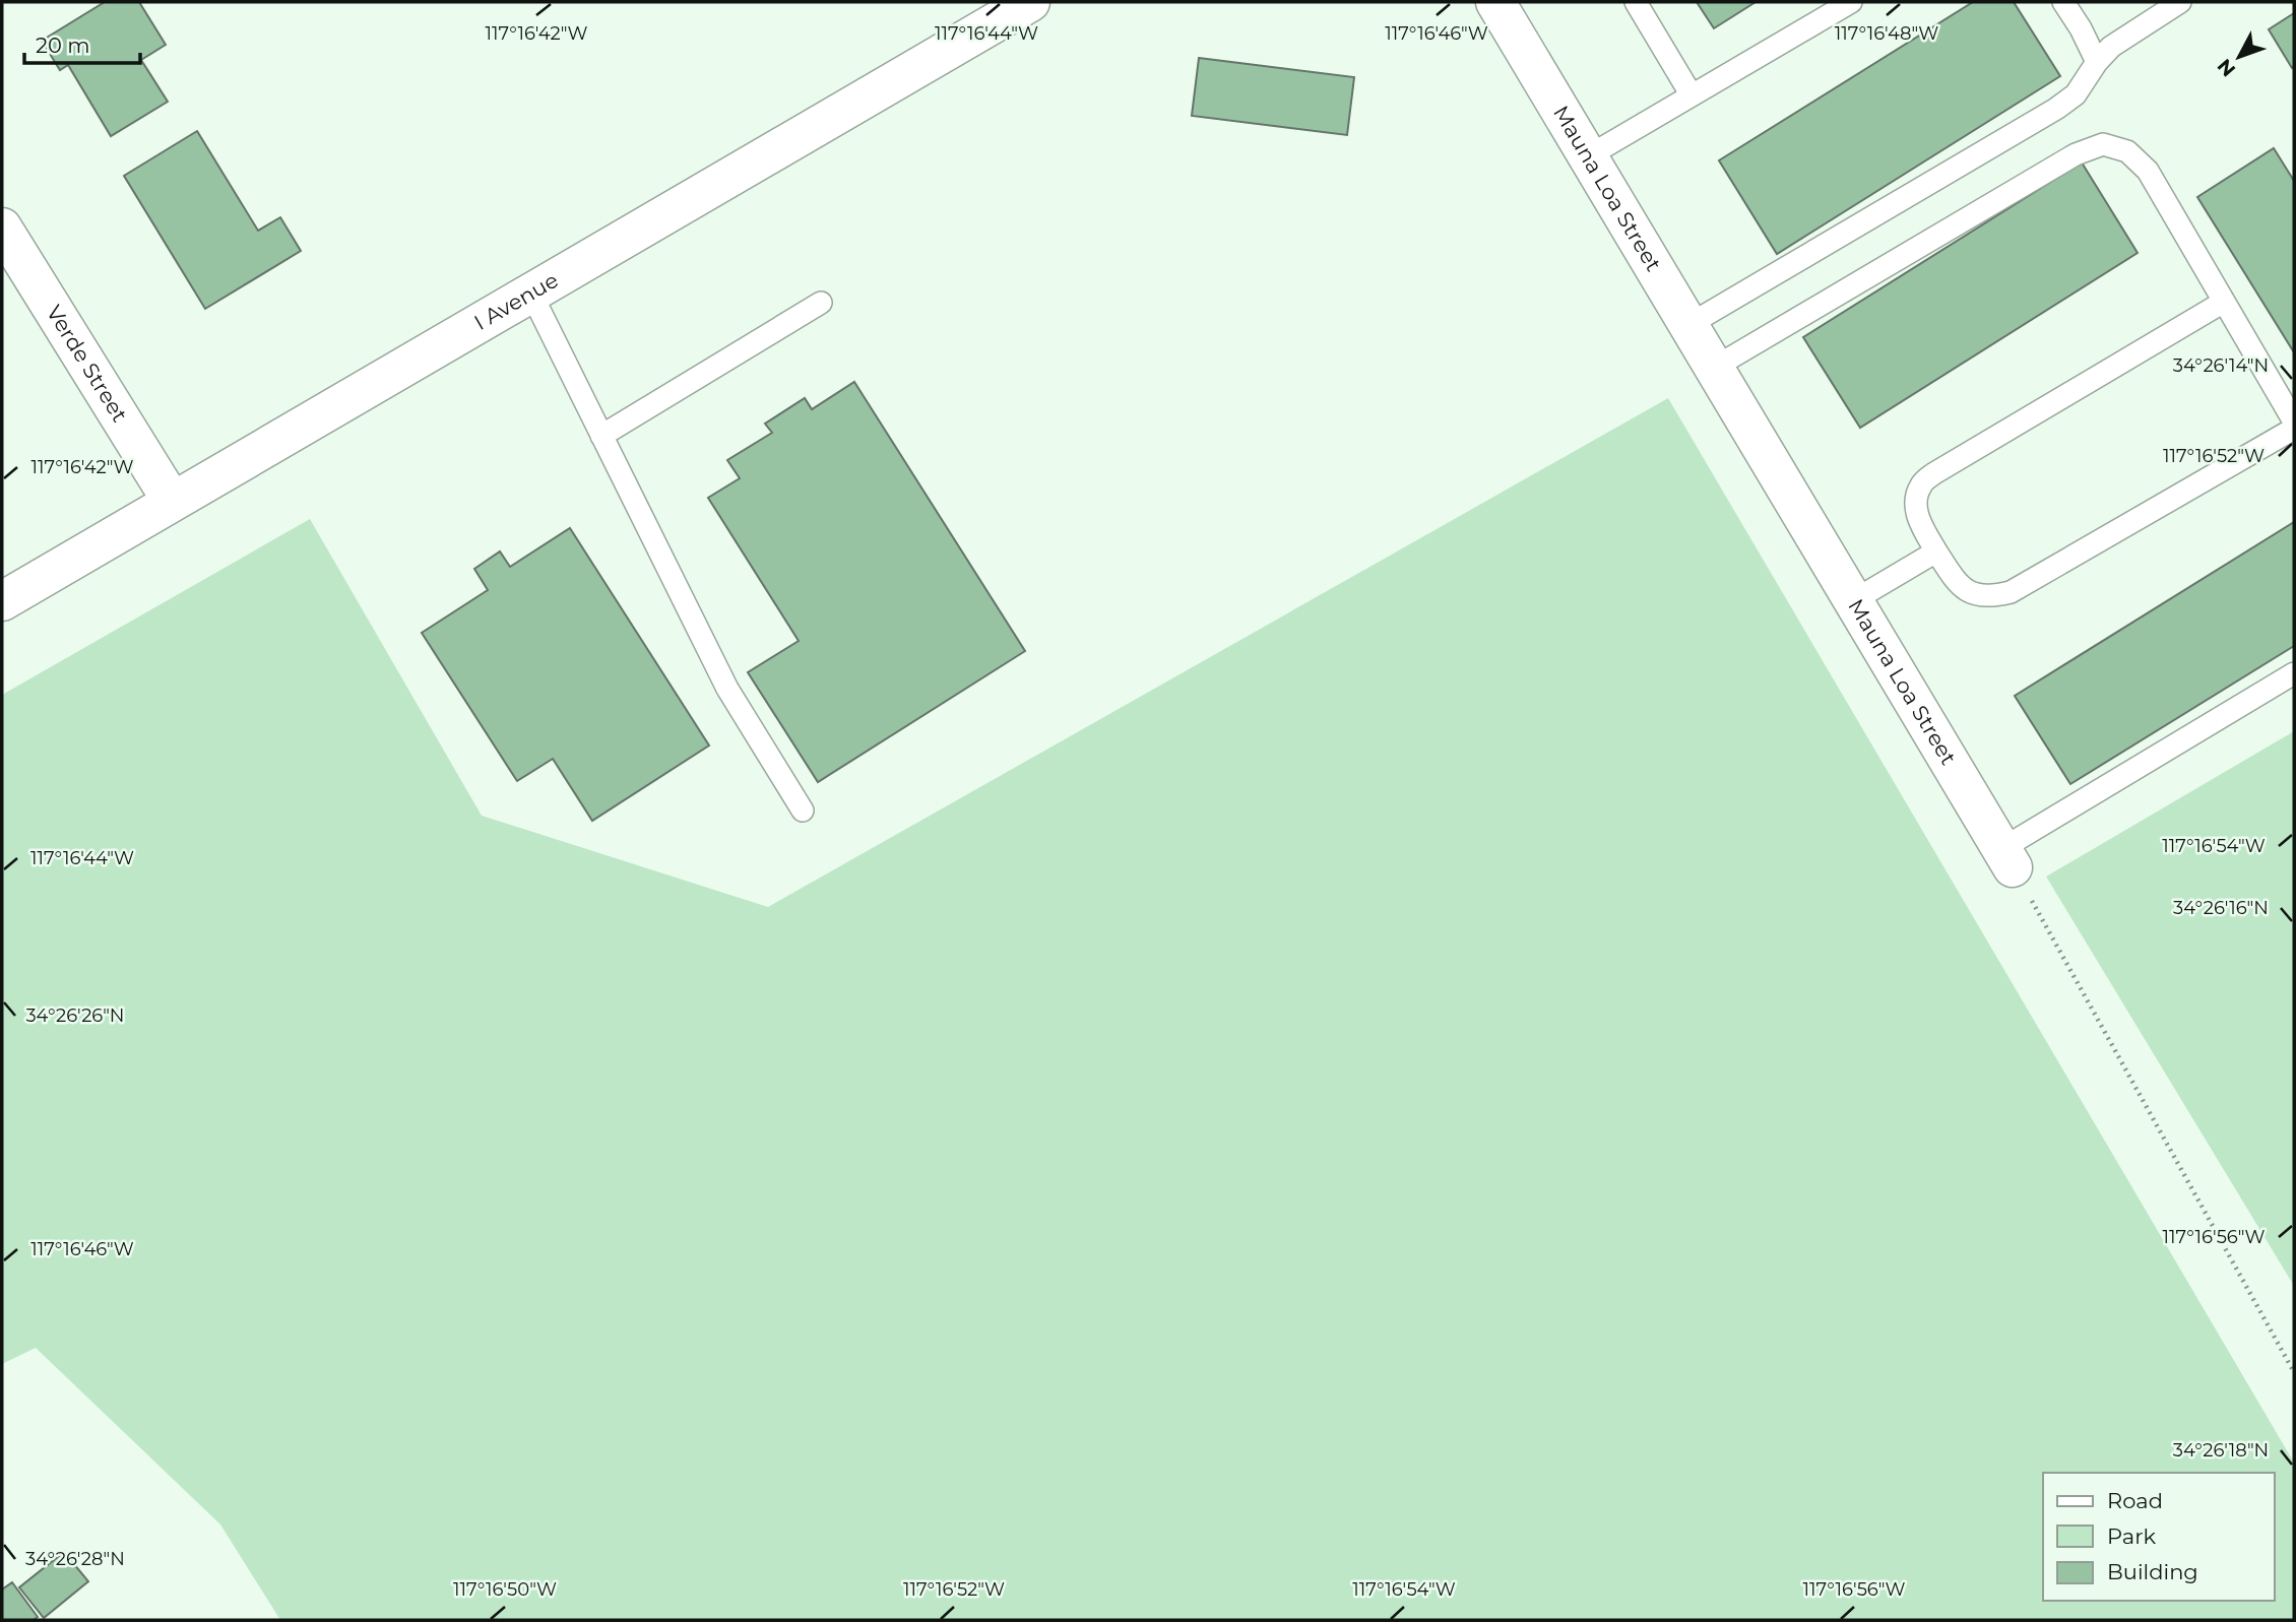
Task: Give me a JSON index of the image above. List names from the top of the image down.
{
  "streets": {
    "street": ["Mauna Loa Street", "I Avenue", "Verde Street"]
  },
  "crossings": [
    ["I Avenue", "Verde Street"]
  ],
  "legend": ["Road", "Park", "Building"],
  "scale_bar": "20 m",
  "north": "bottom left",
  "coordinates": [
    "117°16'42\"W",
    "117°16'44\"W",
    "117°16'46\"W",
    "117°16'48\"W",
    "34°26'14\"N",
    "117°16'52\"W",
    "117°16'54\"W",
    "34°26'16\"N",
    "34°26'26\"N",
    "117°16'56\"W",
    "34°26'18\"N",
    "34°26'28\"N",
    "117°16'50\"W"
  ]
}
